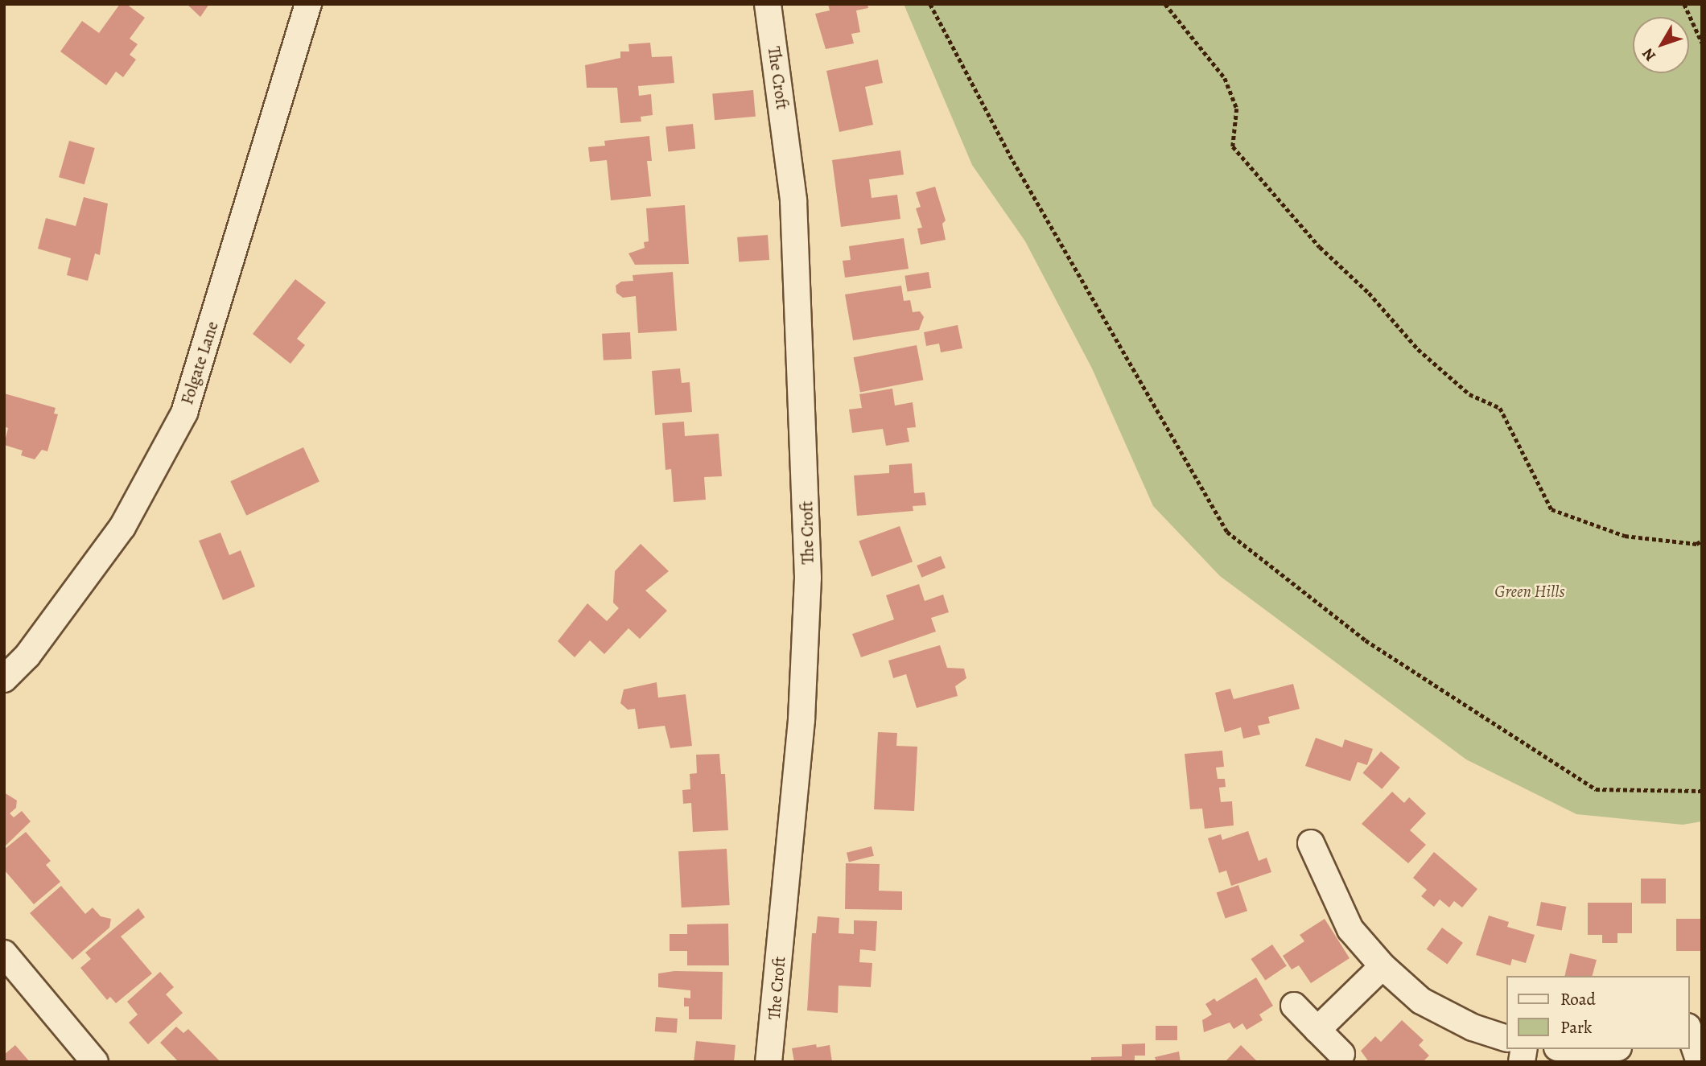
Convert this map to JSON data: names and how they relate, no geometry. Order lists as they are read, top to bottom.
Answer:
{
  "streets": {
    "street": ["The Croft", "Folgate Lane"]
  },
  "parks": ["Green Hills"],
  "legend": ["Road", "Park"],
  "north": "bottom left"
}
